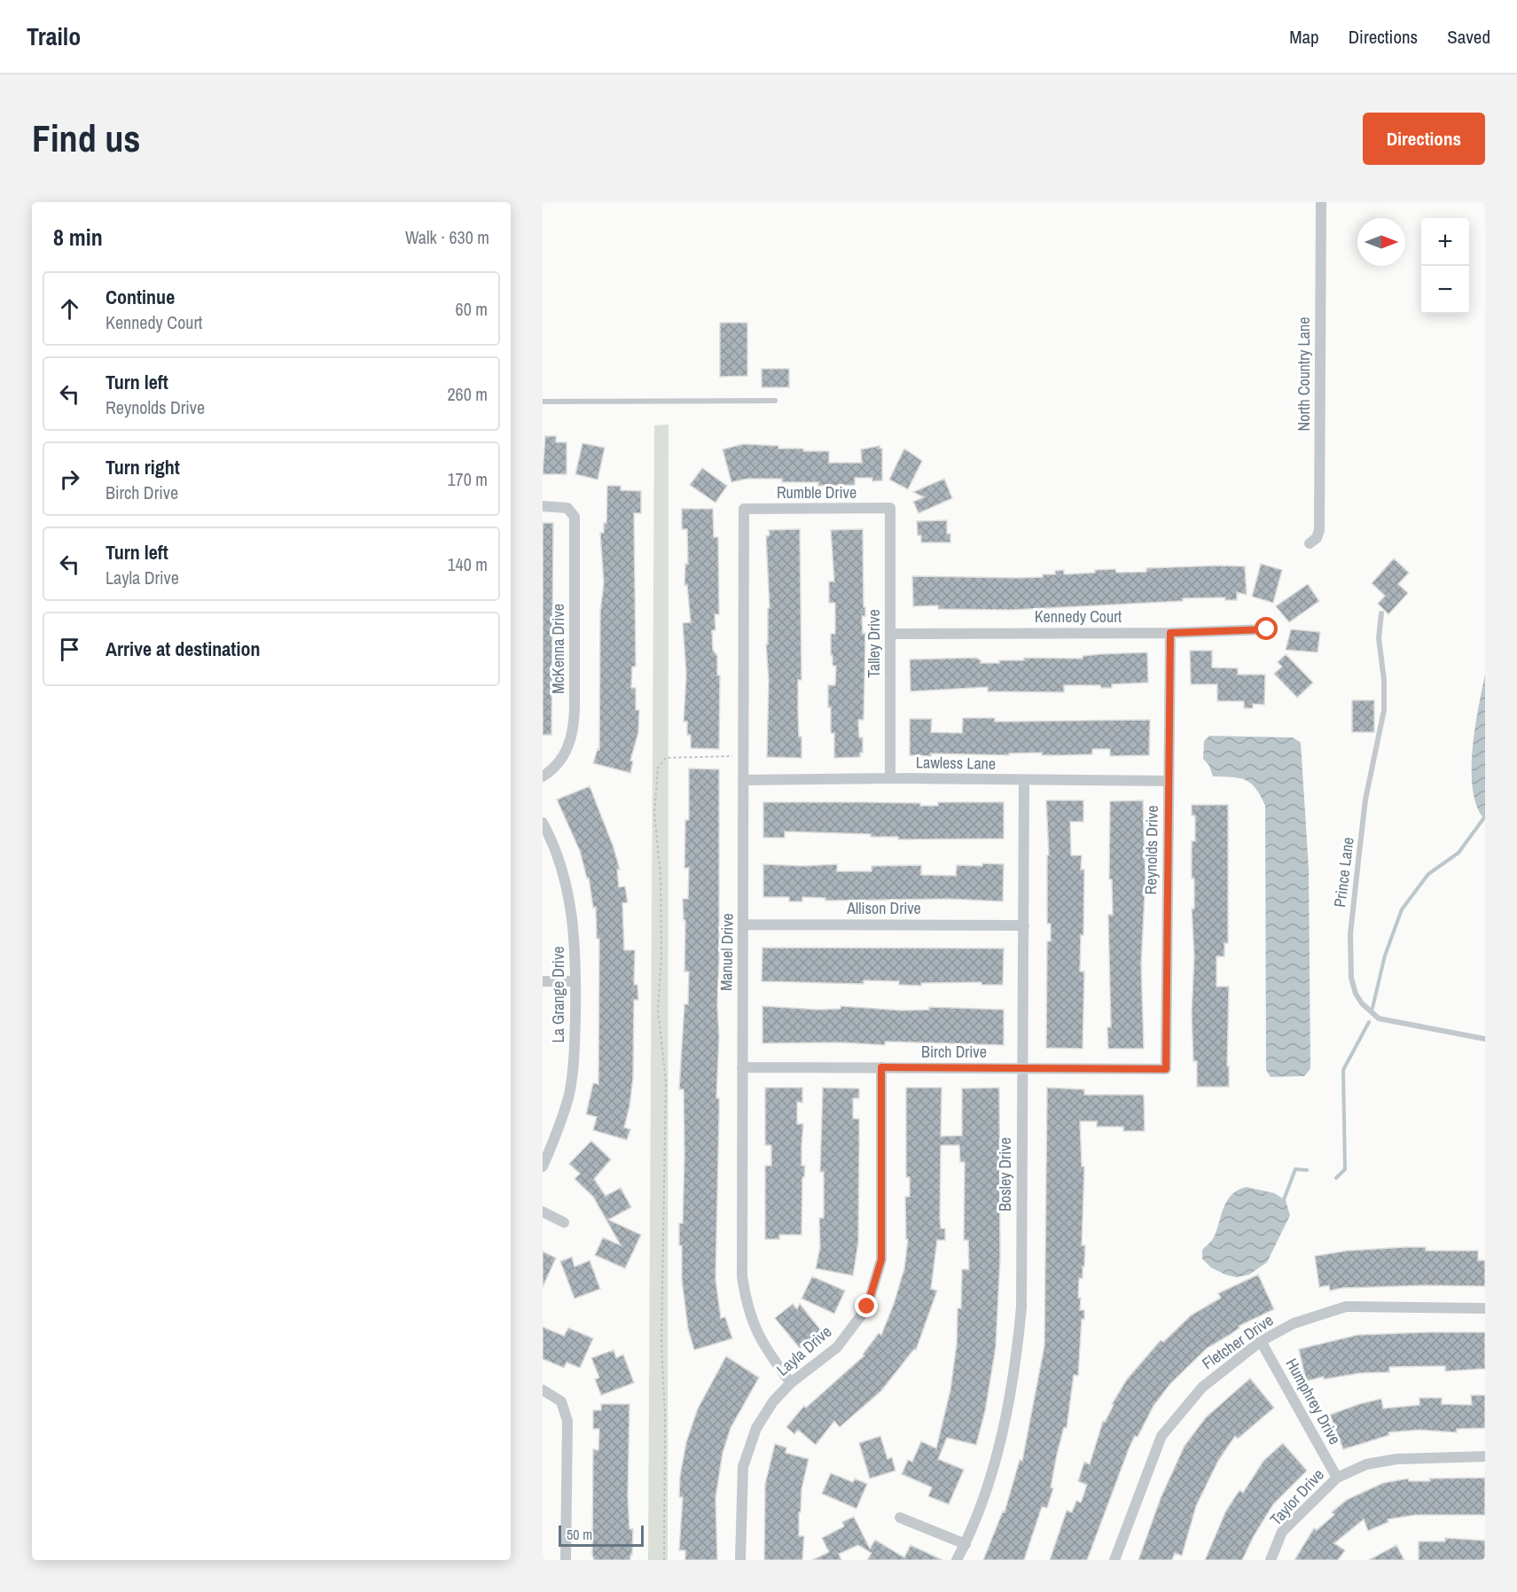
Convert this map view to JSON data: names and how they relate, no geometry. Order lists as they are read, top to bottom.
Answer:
{
  "streets": {
    "street": [
      "North Country Lane",
      "Rumble Drive",
      "Kennedy Court",
      "Talley Drive",
      "McKenna Drive",
      "Lawless Lane",
      "Reynolds Drive",
      "Allison Drive",
      "Manuel Drive",
      "La Grange Drive",
      "Birch Drive",
      "Bosley Drive",
      "Fletcher Drive",
      "Layla Drive",
      "Humphrey Drive",
      "Taylor Drive"
    ],
    "lane": ["Prince Lane"]
  },
  "crossings": [
    ["Rumble Drive", "Talley Drive"],
    ["Rumble Drive", "Manuel Drive"],
    ["Kennedy Court", "Talley Drive"],
    ["Kennedy Court", "Reynolds Drive"],
    ["Talley Drive", "Lawless Lane"],
    ["Lawless Lane", "Reynolds Drive"],
    ["Lawless Lane", "Manuel Drive"],
    ["Lawless Lane", "Bosley Drive"],
    ["Reynolds Drive", "Birch Drive"],
    ["Allison Drive", "Manuel Drive"],
    ["Allison Drive", "Bosley Drive"],
    ["Manuel Drive", "Birch Drive"],
    ["Manuel Drive", "Layla Drive"],
    ["Birch Drive", "Bosley Drive"],
    ["Birch Drive", "Layla Drive"],
    ["Fletcher Drive", "Humphrey Drive"],
    ["Humphrey Drive", "Taylor Drive"]
  ],
  "scale_bar": "50 m",
  "north": "right",
  "page": {
    "header": "Trailo",
    "nav": ["Map", "Directions", "Saved"],
    "buttons": "Directions",
    "title": "Find us",
    "heading": ["8 min", "Walk · 630 m"],
    "map_buttons": ["+", "−"],
    "list": [
      ["Continue", "Kennedy Court", "60 m"],
      ["Turn left", "Reynolds Drive", "260 m"],
      ["Turn right", "Birch Drive", "170 m"],
      ["Turn left", "Layla Drive", "140 m"],
      "Arrive at destination"
    ],
    "scale": "50 m"
  }
}
